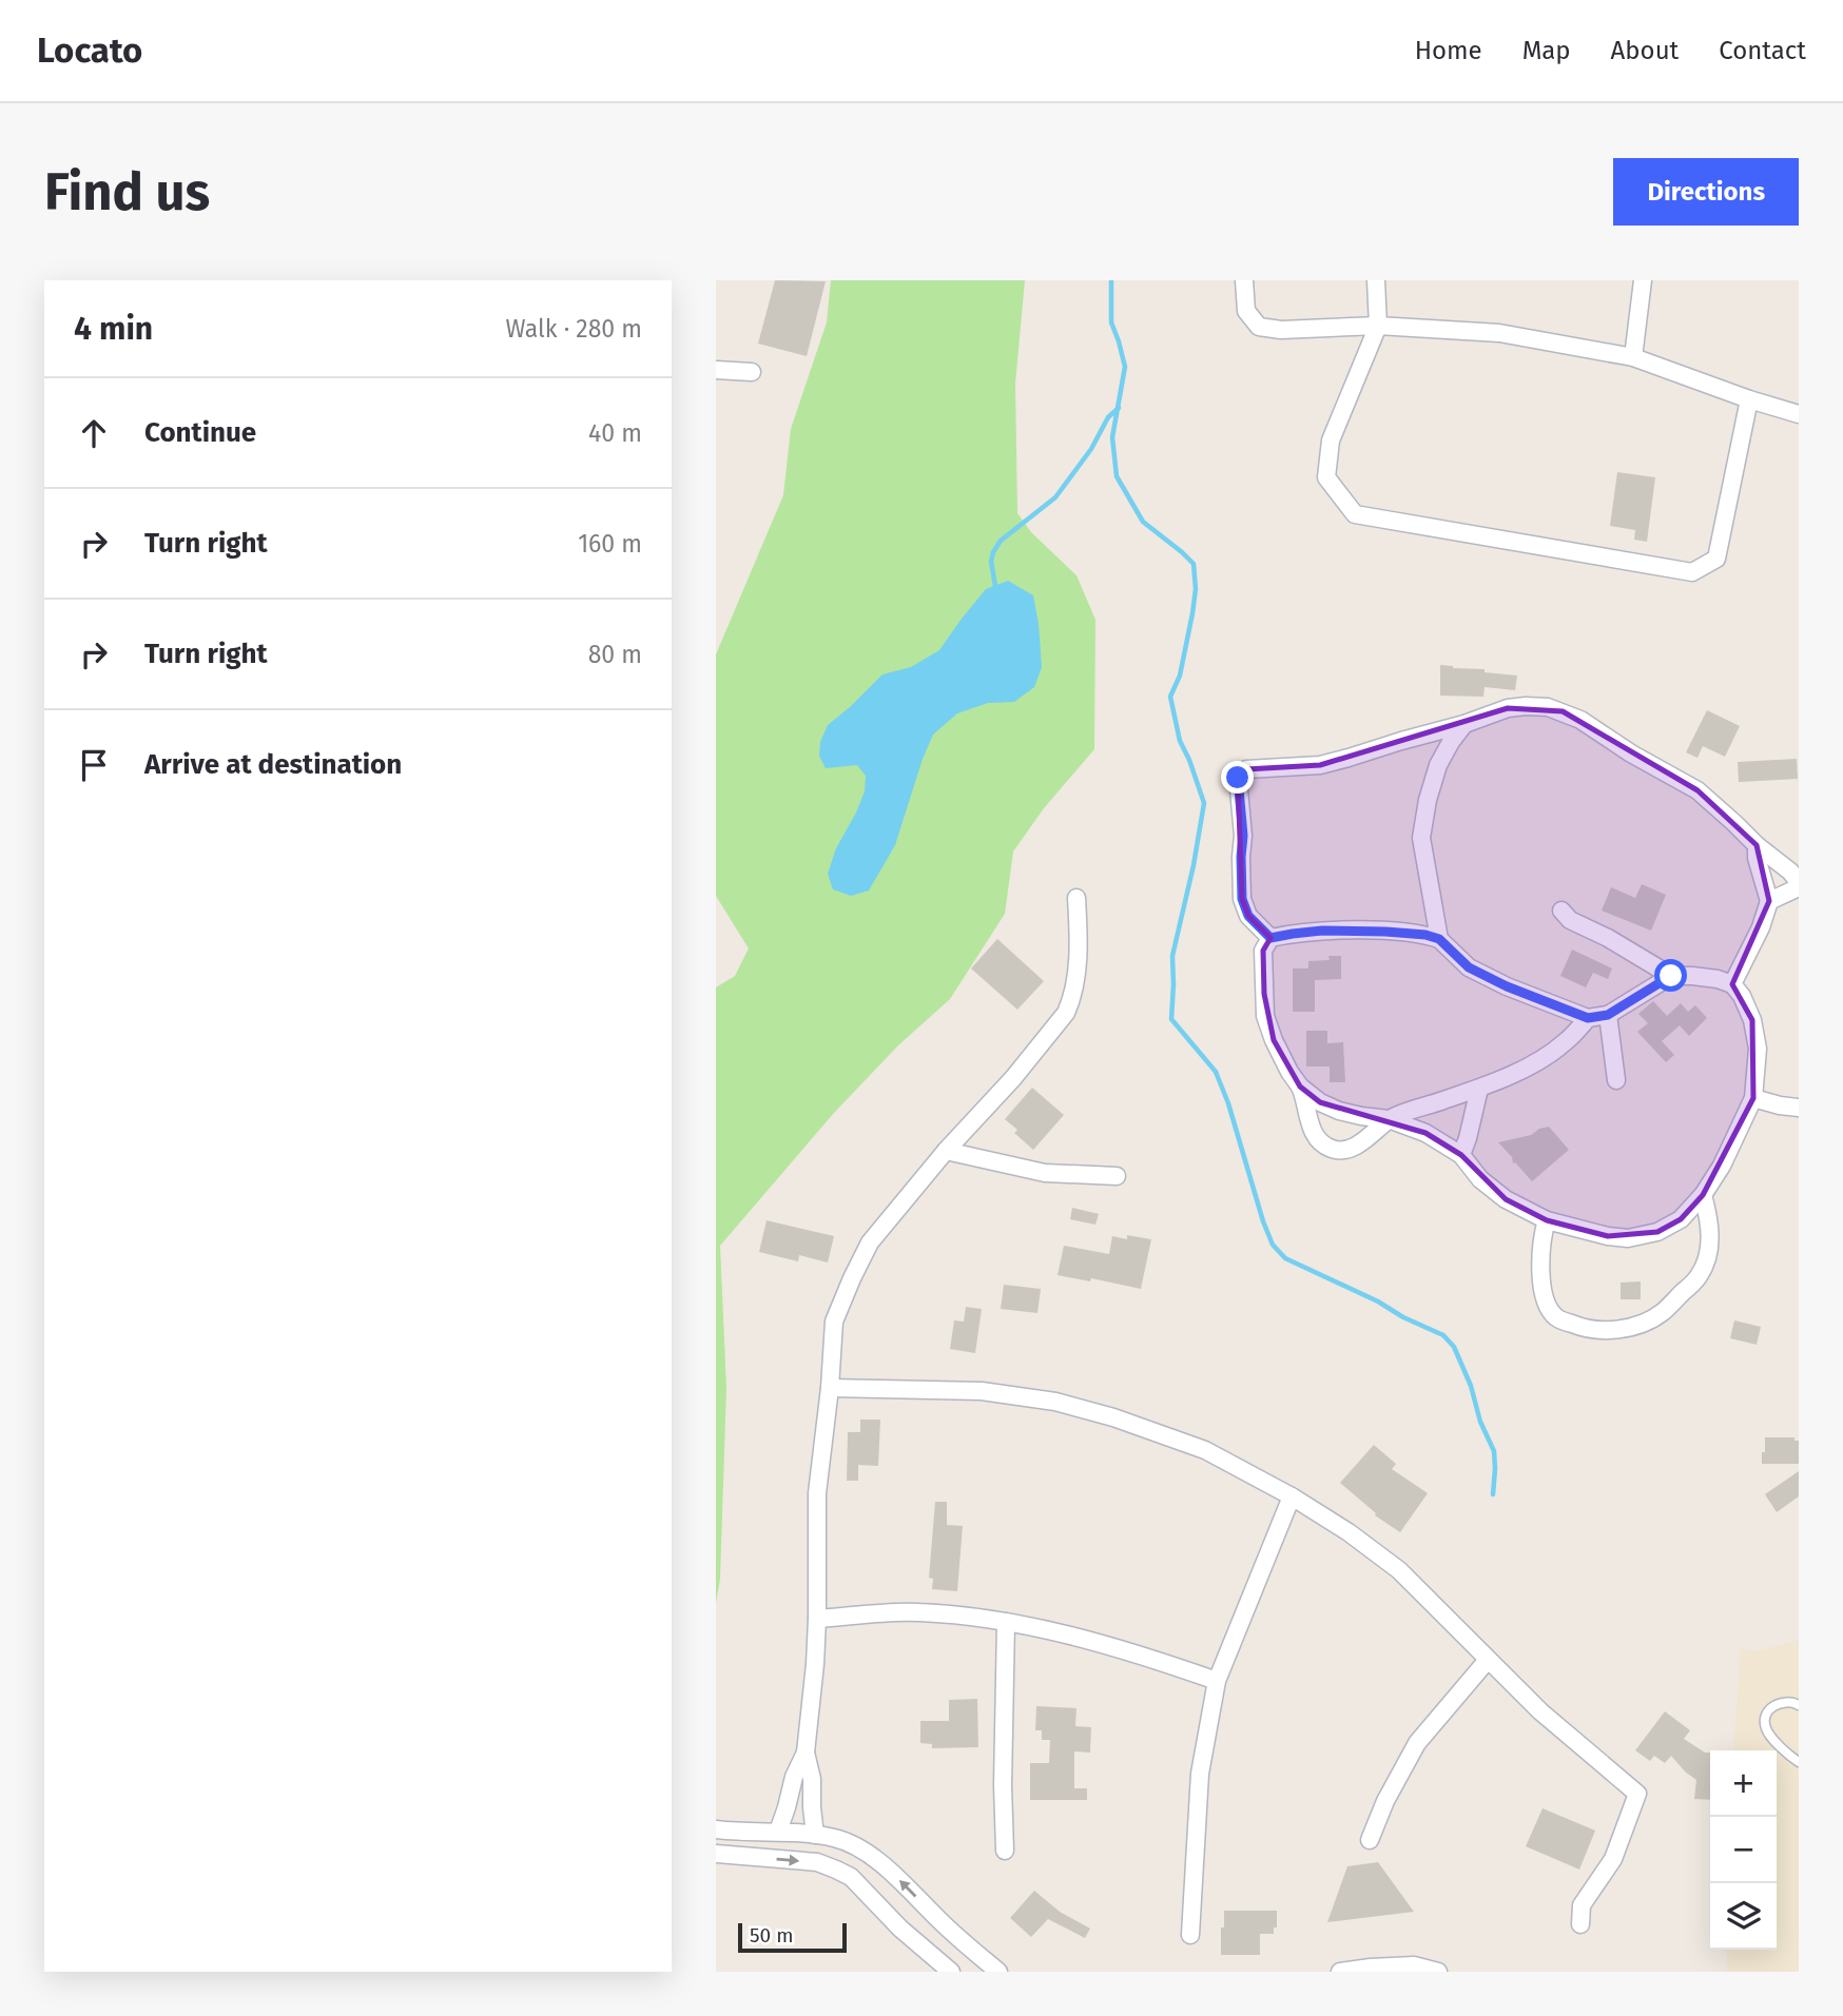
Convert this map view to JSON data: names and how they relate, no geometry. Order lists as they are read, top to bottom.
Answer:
{
  "scale_bar": "50 m",
  "page": {
    "header": "Locato",
    "nav": [
      "Home",
      "Map",
      "About",
      "Contact"
    ],
    "buttons": "Directions",
    "title": "Find us",
    "heading": ["4 min", "Walk · 280 m"],
    "list": [
      ["Continue", "40 m"],
      ["Turn right", "160 m"],
      ["Turn right", "80 m"],
      "Arrive at destination"
    ],
    "map_buttons": ["+", "−"],
    "scale": "50 m"
  }
}
